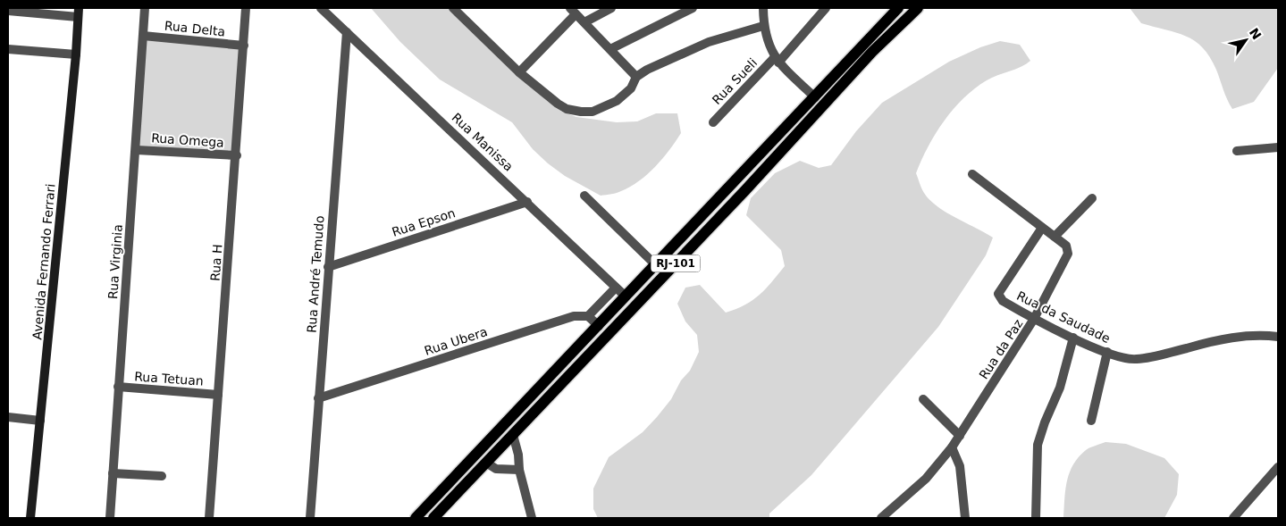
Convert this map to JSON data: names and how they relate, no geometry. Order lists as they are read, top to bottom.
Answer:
{
  "streets": {
    "main road": ["Avenida Fernando Ferrari", "RJ-101"],
    "street": [
      "Rua Delta",
      "Rua Sueli",
      "Rua Omega",
      "Rua Manissa",
      "Rua Epson",
      "Rua Virginia",
      "Rua H",
      "Rua André Temudo",
      "Rua da Saudade",
      "Rua Ubera",
      "Rua da Paz",
      "Rua Tetuan"
    ]
  },
  "crossings": [
    ["Rua Delta", "Rua Virginia"],
    ["Rua Delta", "Rua H"],
    ["Rua Omega", "Rua Virginia"],
    ["Rua Omega", "Rua H"],
    ["Rua Manissa", "Rua Epson"],
    ["Rua Manissa", "RJ-101"],
    ["Rua Manissa", "Rua André Temudo"],
    ["Rua Epson", "Rua André Temudo"],
    ["Rua Virginia", "Rua Tetuan"],
    ["Rua H", "Rua Tetuan"],
    ["Rua André Temudo", "Rua Ubera"],
    ["Rua da Saudade", "Rua da Paz"]
  ],
  "north": "top right"
}
